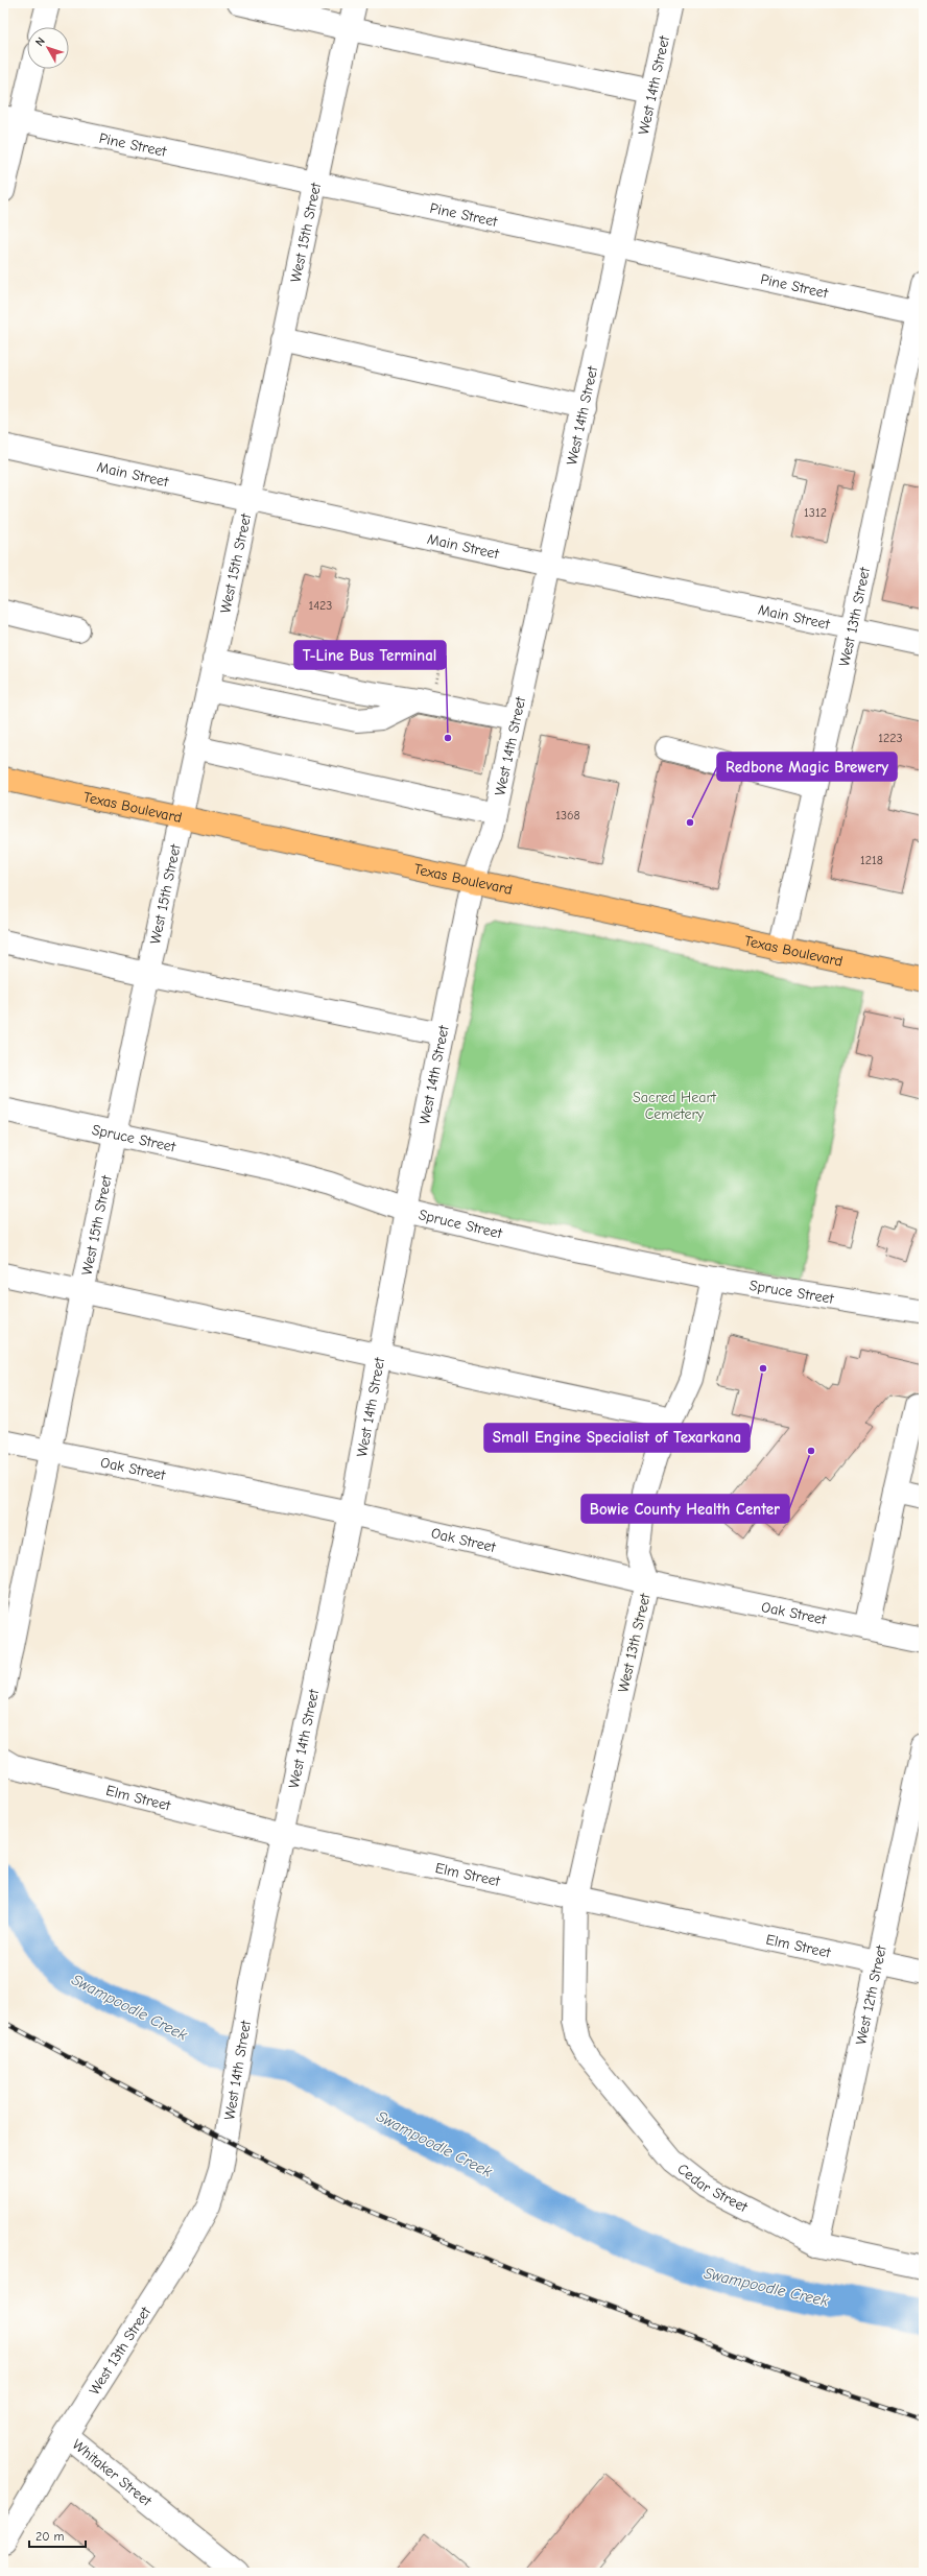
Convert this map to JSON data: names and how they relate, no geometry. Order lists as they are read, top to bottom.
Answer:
{
  "streets": {
    "main road": ["Texas Boulevard"],
    "street": [
      "West 14th Street",
      "Pine Street",
      "West 15th Street",
      "Main Street",
      "West 13th Street",
      "Spruce Street",
      "Oak Street",
      "Elm Street",
      "West 12th Street",
      "Cedar Street",
      "Whitaker Street"
    ]
  },
  "crossings": [
    ["West 14th Street", "Pine Street"],
    ["West 14th Street", "Main Street"],
    ["West 14th Street", "West 13th Street"],
    ["West 14th Street", "Texas Boulevard"],
    ["West 14th Street", "Spruce Street"],
    ["West 14th Street", "Oak Street"],
    ["West 14th Street", "Elm Street"],
    ["Pine Street", "West 15th Street"],
    ["Pine Street", "West 13th Street"],
    ["West 15th Street", "Main Street"],
    ["West 15th Street", "Texas Boulevard"],
    ["West 15th Street", "Spruce Street"],
    ["West 15th Street", "Oak Street"],
    ["Main Street", "West 13th Street"],
    ["West 13th Street", "Texas Boulevard"],
    ["West 13th Street", "Spruce Street"],
    ["West 13th Street", "Oak Street"],
    ["West 13th Street", "Elm Street"],
    ["West 13th Street", "Cedar Street"],
    ["West 13th Street", "Whitaker Street"],
    ["Elm Street", "West 12th Street"],
    ["West 12th Street", "Cedar Street"]
  ],
  "water": ["Swampoodle Creek"],
  "parks": ["Sacred Heart Cemetery"],
  "places": [
    "T-Line Bus Terminal",
    "Redbone Magic Brewery",
    "Small Engine Specialist of Texarkana",
    "Bowie County Health Center"
  ],
  "house_numbers": [
    "1312",
    "1423",
    "1223",
    "1368",
    "1218"
  ],
  "scale_bar": "20 m",
  "north": "top left"
}
